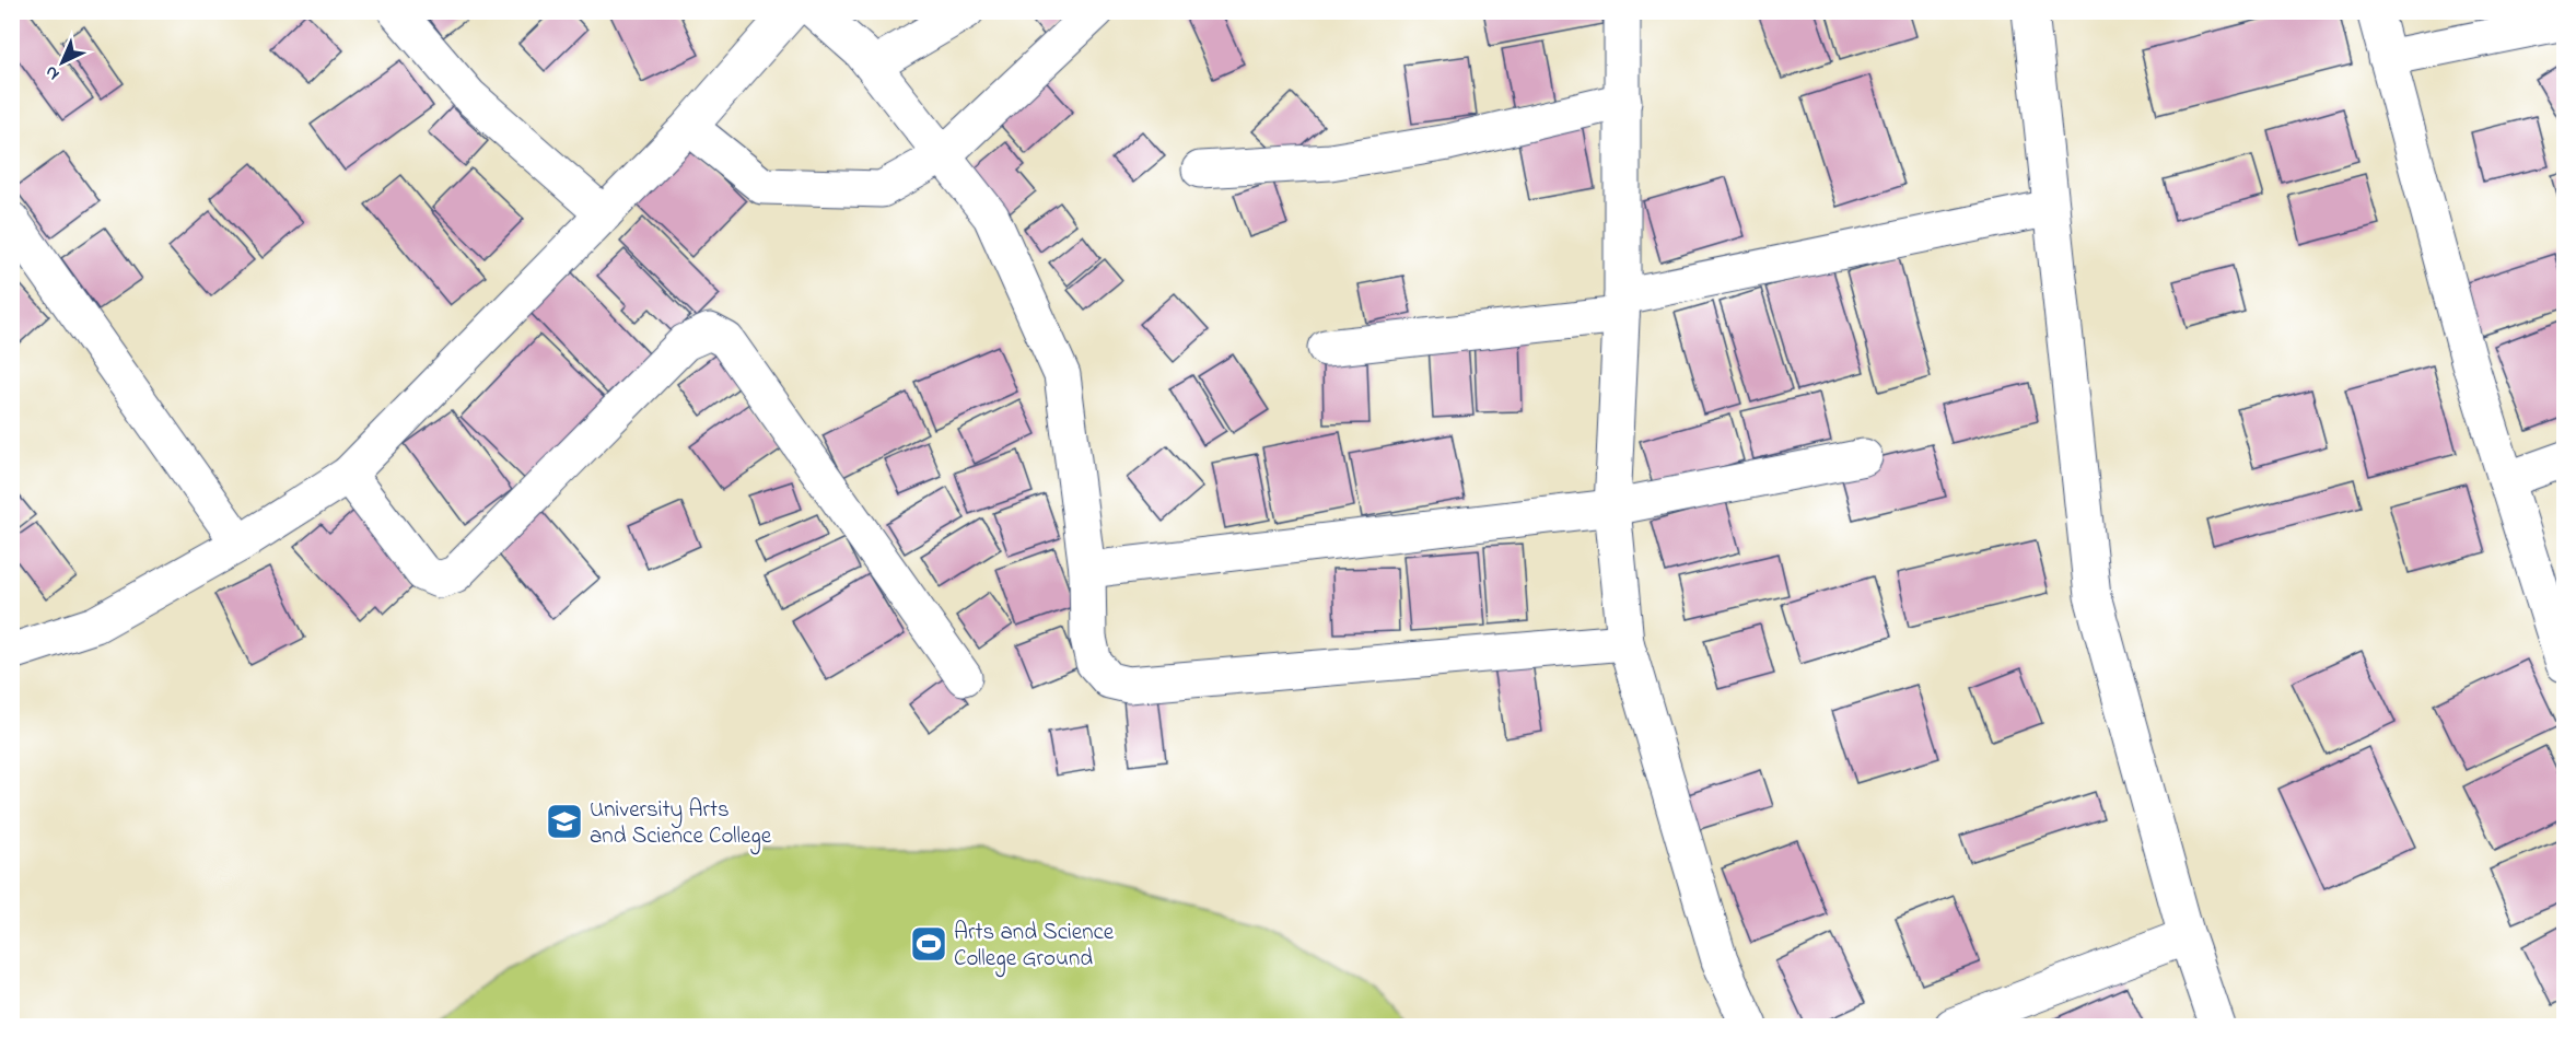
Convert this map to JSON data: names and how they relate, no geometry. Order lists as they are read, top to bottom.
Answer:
{
  "places": {
    "school or university": ["University Arts and Science College"],
    "sports": ["Arts and Science College Ground"]
  },
  "north": "bottom left"
}
